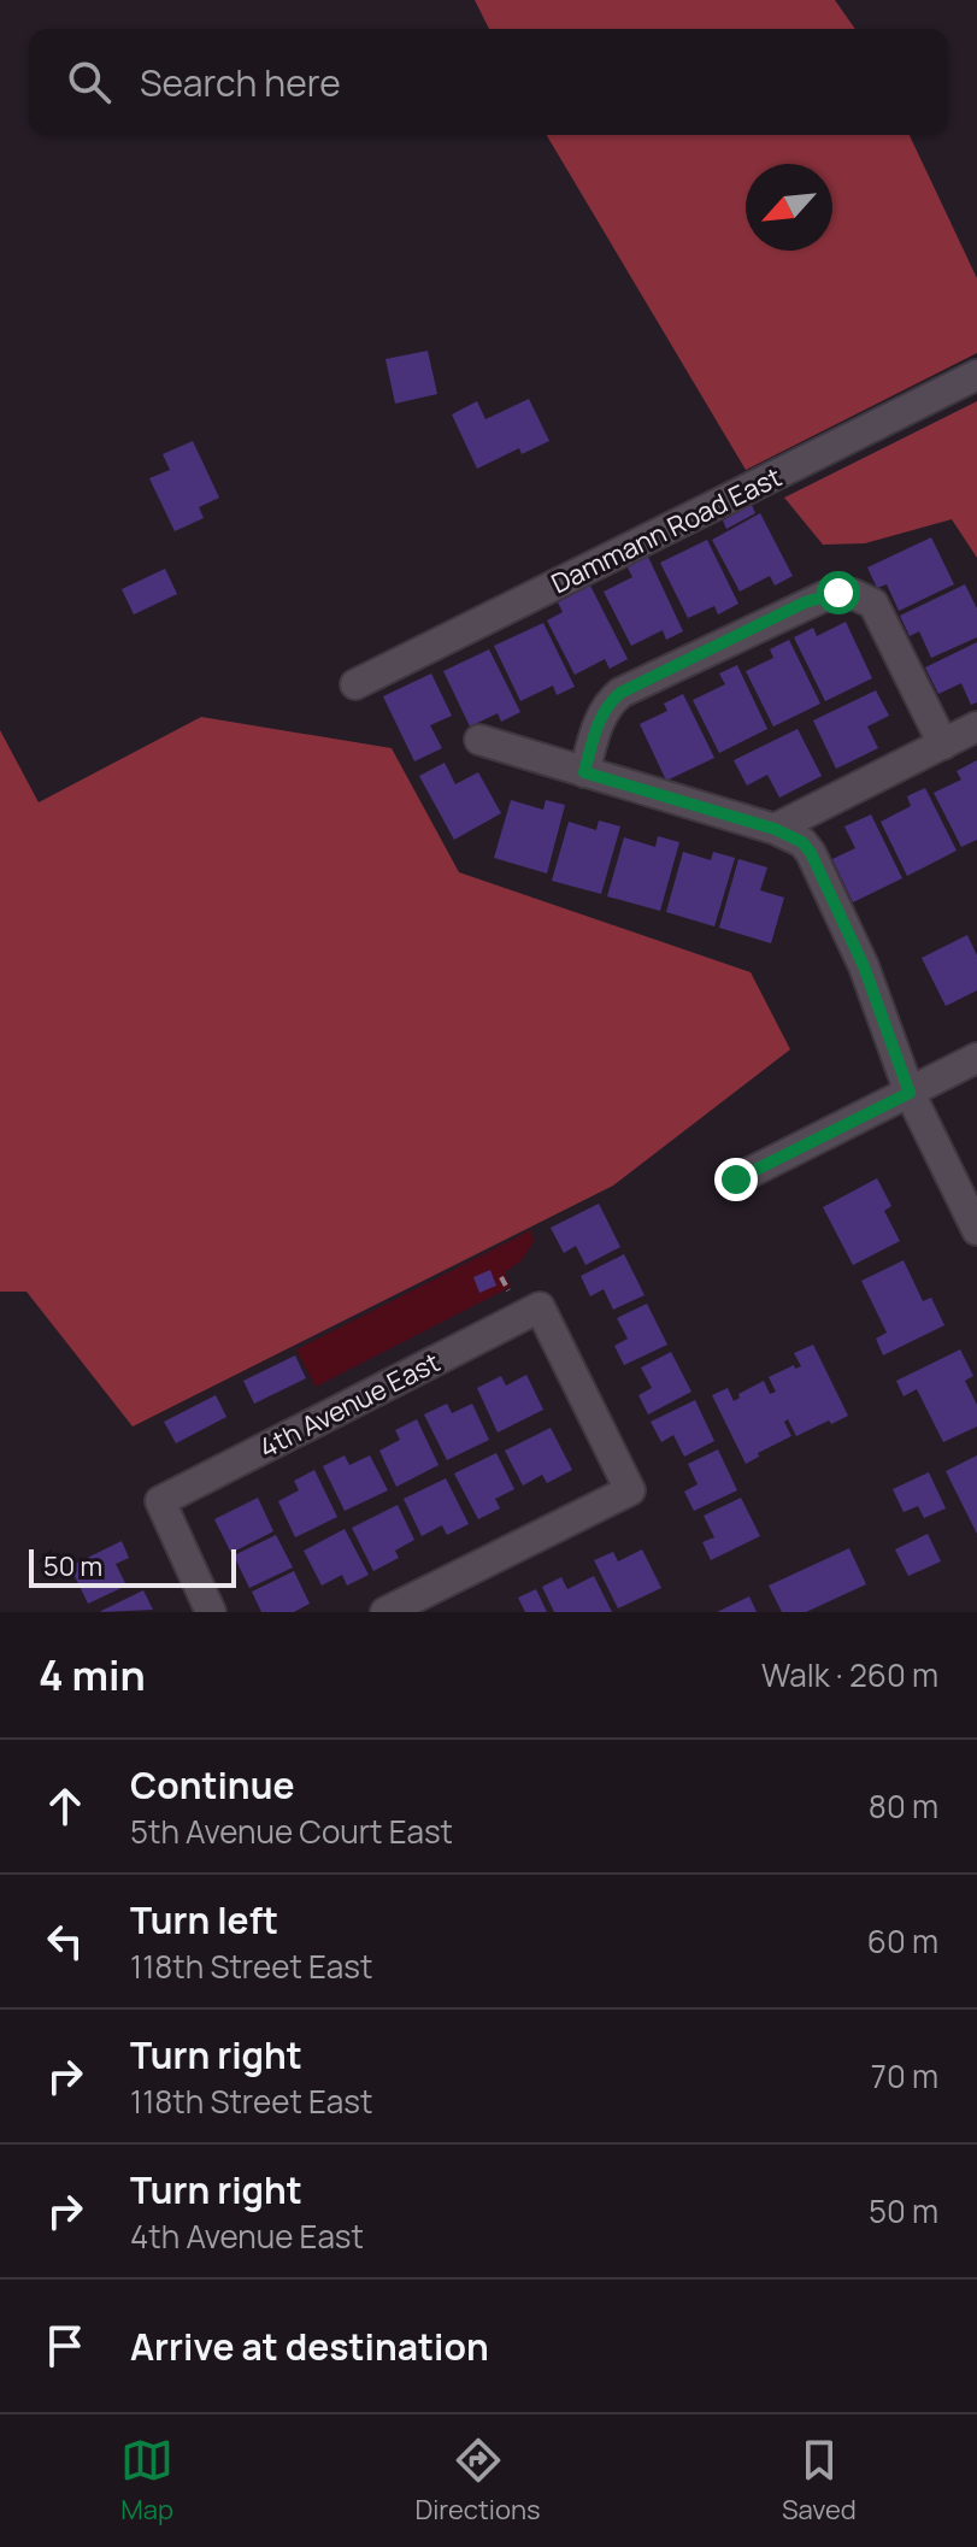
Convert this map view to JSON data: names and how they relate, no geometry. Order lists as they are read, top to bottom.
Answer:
{
  "streets": {
    "street": ["Dammann Road East", "4th Avenue East"]
  },
  "scale_bar": "50 m",
  "north": "bottom left",
  "page": {
    "search": "Search here",
    "scale": "50 m",
    "heading": ["4 min", "Walk · 260 m"],
    "list": [
      ["Continue", "5th Avenue Court East", "80 m"],
      ["Turn left", "118th Street East", "60 m"],
      ["Turn right", "118th Street East", "70 m"],
      ["Turn right", "4th Avenue East", "50 m"],
      "Arrive at destination"
    ],
    "nav": ["Map", "Directions", "Saved"]
  }
}
